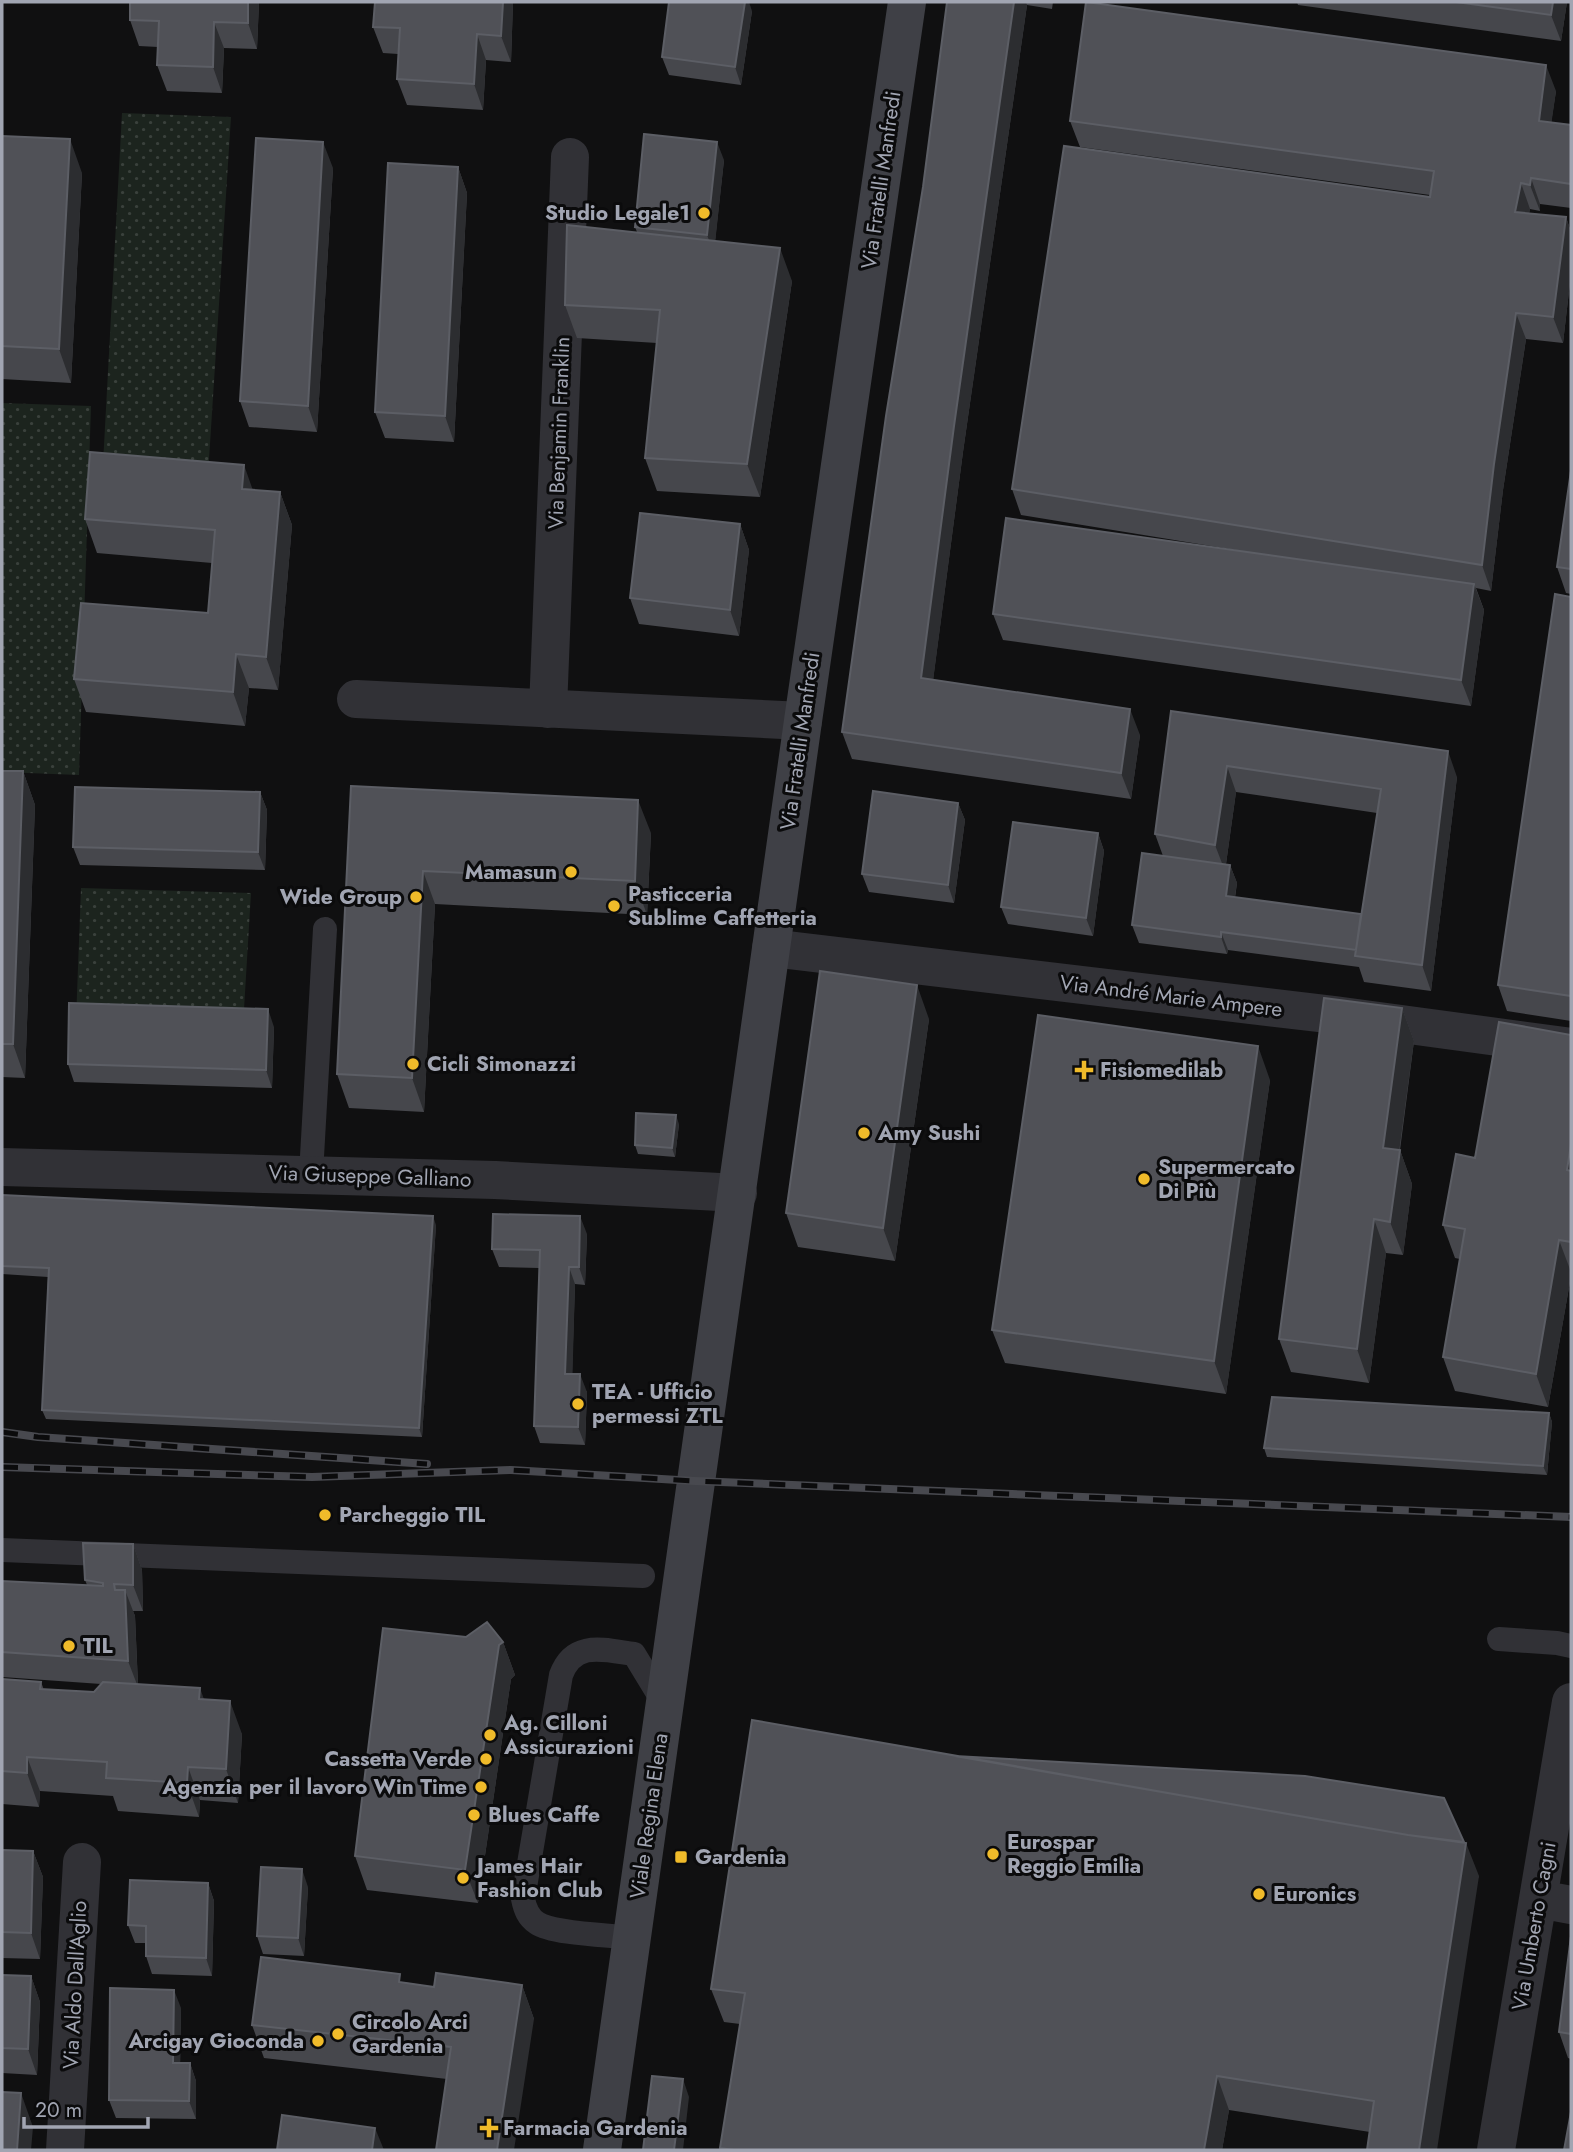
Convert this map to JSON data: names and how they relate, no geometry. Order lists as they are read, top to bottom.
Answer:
{
  "streets": {
    "main road": ["Via Fratelli Manfredi", "Viale Regina Elena"],
    "street": [
      "Via Benjamin Franklin",
      "Via André Marie Ampere",
      "Via Giuseppe Galliano",
      "Via Umberto Cagni",
      "Via Aldo Dall'Aglio"
    ]
  },
  "crossings": [
    ["Via Fratelli Manfredi", "Via André Marie Ampere"],
    ["Via Fratelli Manfredi", "Via Giuseppe Galliano"],
    ["Via Fratelli Manfredi", "Viale Regina Elena"]
  ],
  "places": {
    "other": [
      "Studio Legale1",
      "Mamasun",
      "Wide Group",
      "Pasticceria Sublime Caffetteria",
      "Cicli Simonazzi",
      "Amy Sushi",
      "Supermercato Di Più",
      "TEA - Ufficio permessi ZTL",
      "Parcheggio TIL",
      "TIL",
      "Ag. Cilloni Assicurazioni",
      "Cassetta Verde",
      "Agenzia per il lavoro Win Time",
      "Blues Caffe",
      "Eurospar Reggio Emilia",
      "James Hair Fashion Club",
      "Euronics",
      "Circolo Arci Gardenia",
      "Arcigay Gioconda"
    ],
    "health": ["Fisiomedilab", "Farmacia Gardenia"],
    "transit": ["Gardenia"]
  },
  "scale_bar": "20 m"
}
